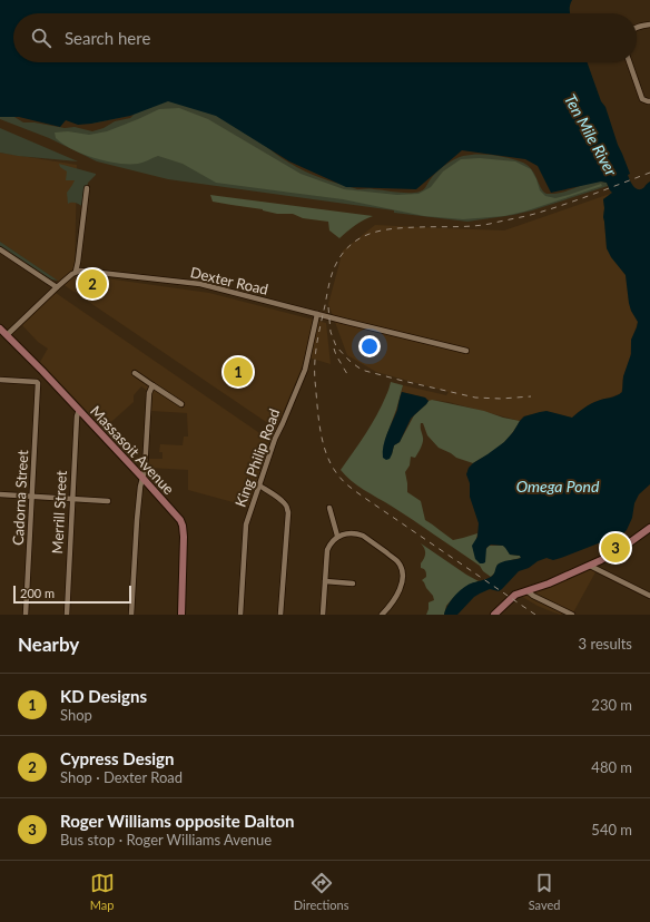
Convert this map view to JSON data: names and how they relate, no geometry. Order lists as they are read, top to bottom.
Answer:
{
  "streets": {
    "main road": ["Massasoit Avenue"],
    "street": [
      "Dexter Road",
      "King Philip Road",
      "Cadorna Street",
      "Merrill Street"
    ]
  },
  "crossings": [
    ["Dexter Road", "King Philip Road"],
    ["Massasoit Avenue", "Merrill Street"]
  ],
  "water": ["Ten Mile River", "Omega Pond"],
  "scale_bar": "200 m",
  "page": {
    "search": "Search here",
    "pins": ["2", "1", "3"],
    "scale": "200 m",
    "heading": ["Nearby", "3 results"],
    "list": [
      {
        "mark": "1",
        "name": "KD Designs",
        "note": "Shop",
        "value": "230 m"
      },
      {
        "mark": "2",
        "name": "Cypress Design",
        "note": "Shop · Dexter Road",
        "value": "480 m"
      },
      {
        "mark": "3",
        "name": "Roger Williams opposite Dalton",
        "note": "Bus stop · Roger Williams Avenue",
        "value": "540 m"
      }
    ],
    "nav": ["Map", "Directions", "Saved"]
  }
}
